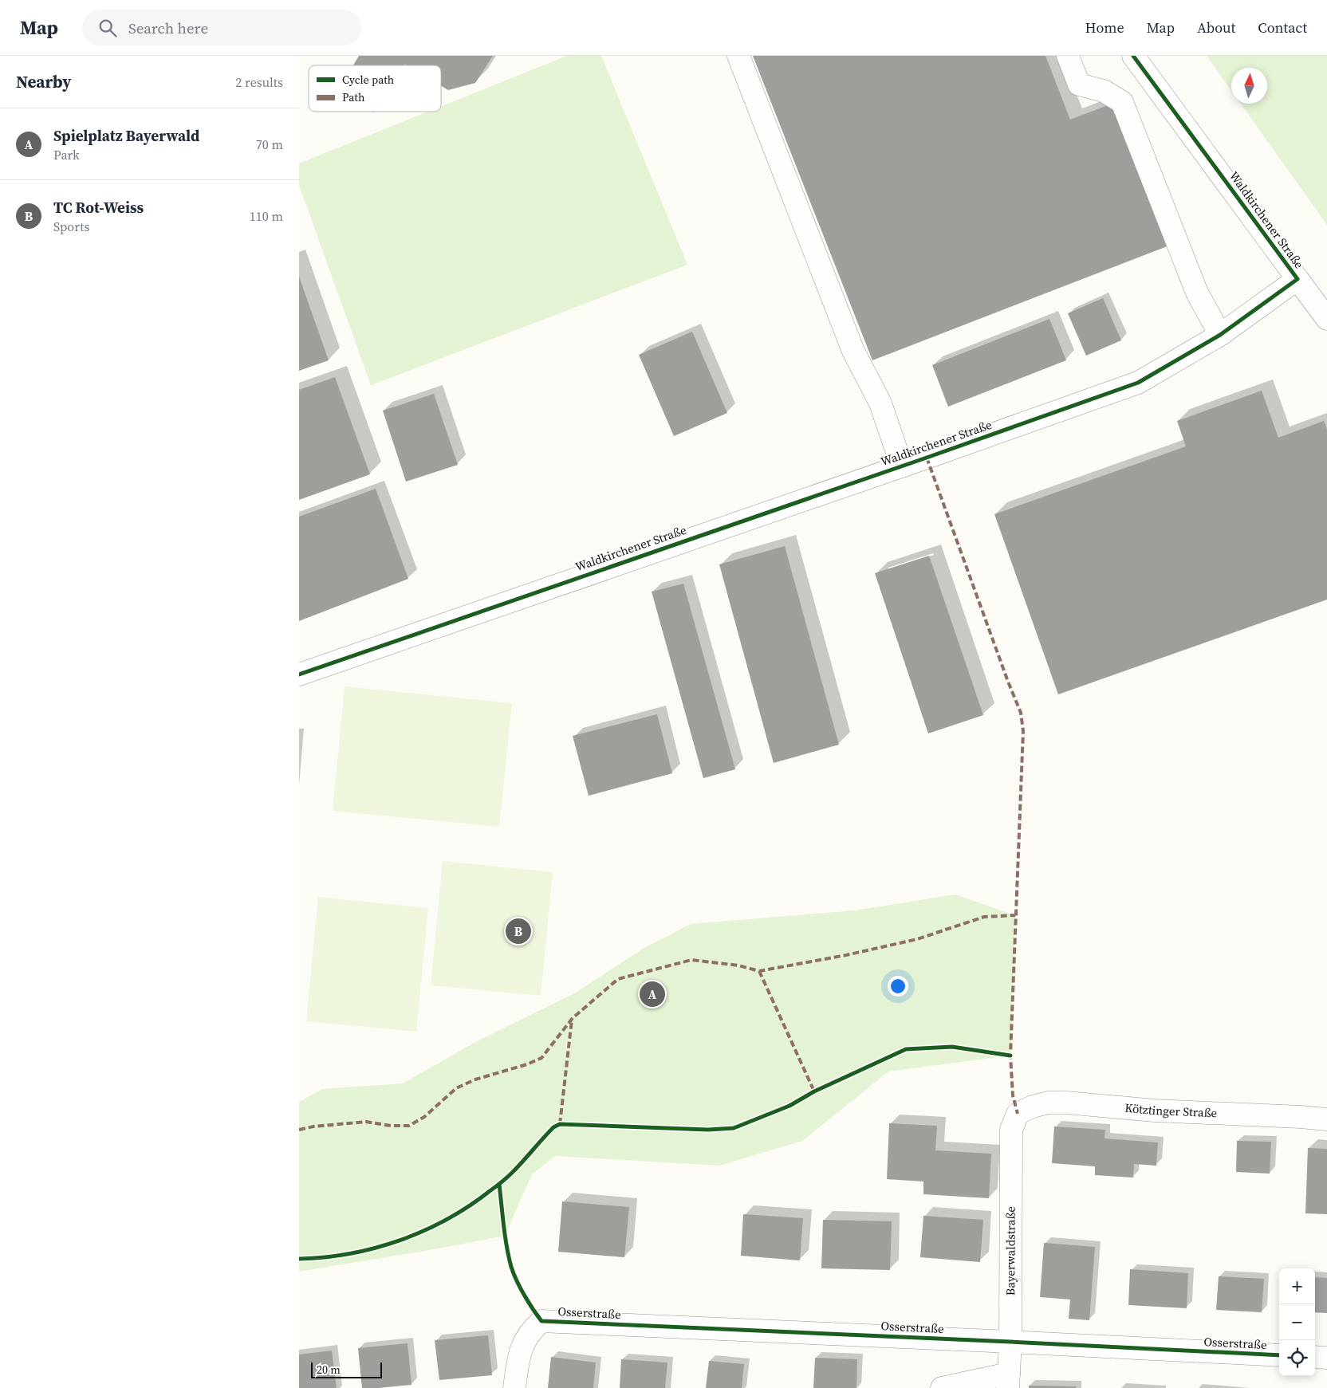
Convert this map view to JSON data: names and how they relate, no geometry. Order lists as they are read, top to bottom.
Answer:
{
  "streets": {
    "street": [
      "Waldkirchener Straße",
      "Kötztinger Straße",
      "Bayerwaldstraße",
      "Osserstraße"
    ]
  },
  "crossings": [
    ["Kötztinger Straße", "Bayerwaldstraße"],
    ["Bayerwaldstraße", "Osserstraße"]
  ],
  "legend": ["Cycle path", "Path"],
  "scale_bar": "20 m",
  "north": "top",
  "page": {
    "header": "Map",
    "search": "Search here",
    "nav": [
      "Home",
      "Map",
      "About",
      "Contact"
    ],
    "heading": ["Nearby", "2 results"],
    "list": [
      {
        "mark": "A",
        "name": "Spielplatz Bayerwald",
        "note": "Park",
        "value": "70 m"
      },
      {
        "mark": "B",
        "name": "TC Rot-Weiss",
        "note": "Sports",
        "value": "110 m"
      }
    ],
    "pins": ["B", "A"],
    "map_buttons": ["+", "−"],
    "scale": "20 m"
  }
}
